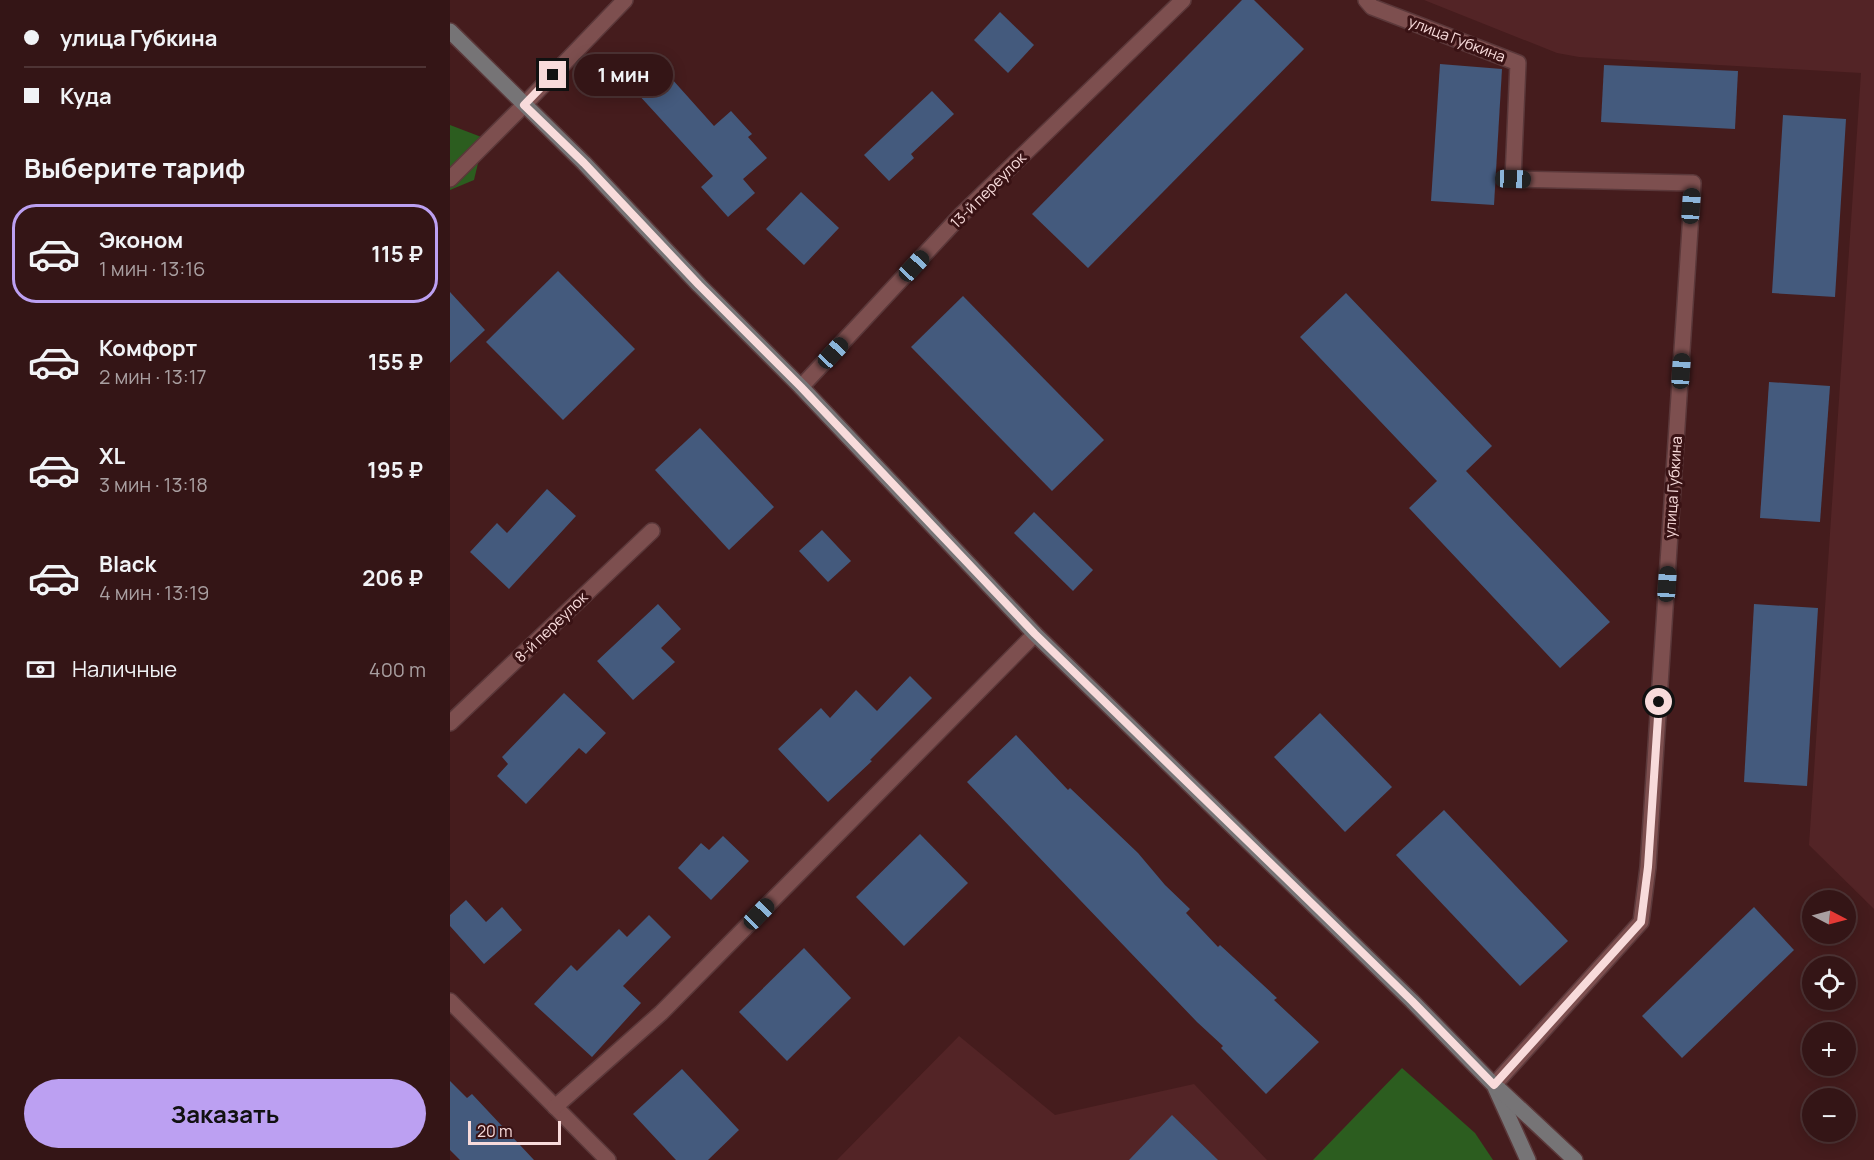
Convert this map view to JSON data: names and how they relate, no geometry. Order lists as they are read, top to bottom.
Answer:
{
  "streets": {
    "street": ["улица Губкина", "13-й переулок", "8-й переулок"]
  },
  "scale_bar": "20 m",
  "north": "right",
  "page": {
    "banner": ["улица Губкина", "Куда"],
    "bubble": "1 мин",
    "heading": "Выберите тариф",
    "list": [
      {
        "name": "Эконом",
        "note": "1 мин · 13:16",
        "value": "115 ₽"
      },
      {
        "name": "Комфорт",
        "note": "2 мин · 13:17",
        "value": "155 ₽"
      },
      {
        "name": "XL",
        "note": "3 мин · 13:18",
        "value": "195 ₽"
      },
      {
        "name": "Black",
        "note": "4 мин · 13:19",
        "value": "206 ₽"
      }
    ],
    "pay": ["Наличные", "400 m"],
    "map_buttons": ["+", "−"],
    "buttons": "Заказать",
    "scale": "20 m"
  }
}
